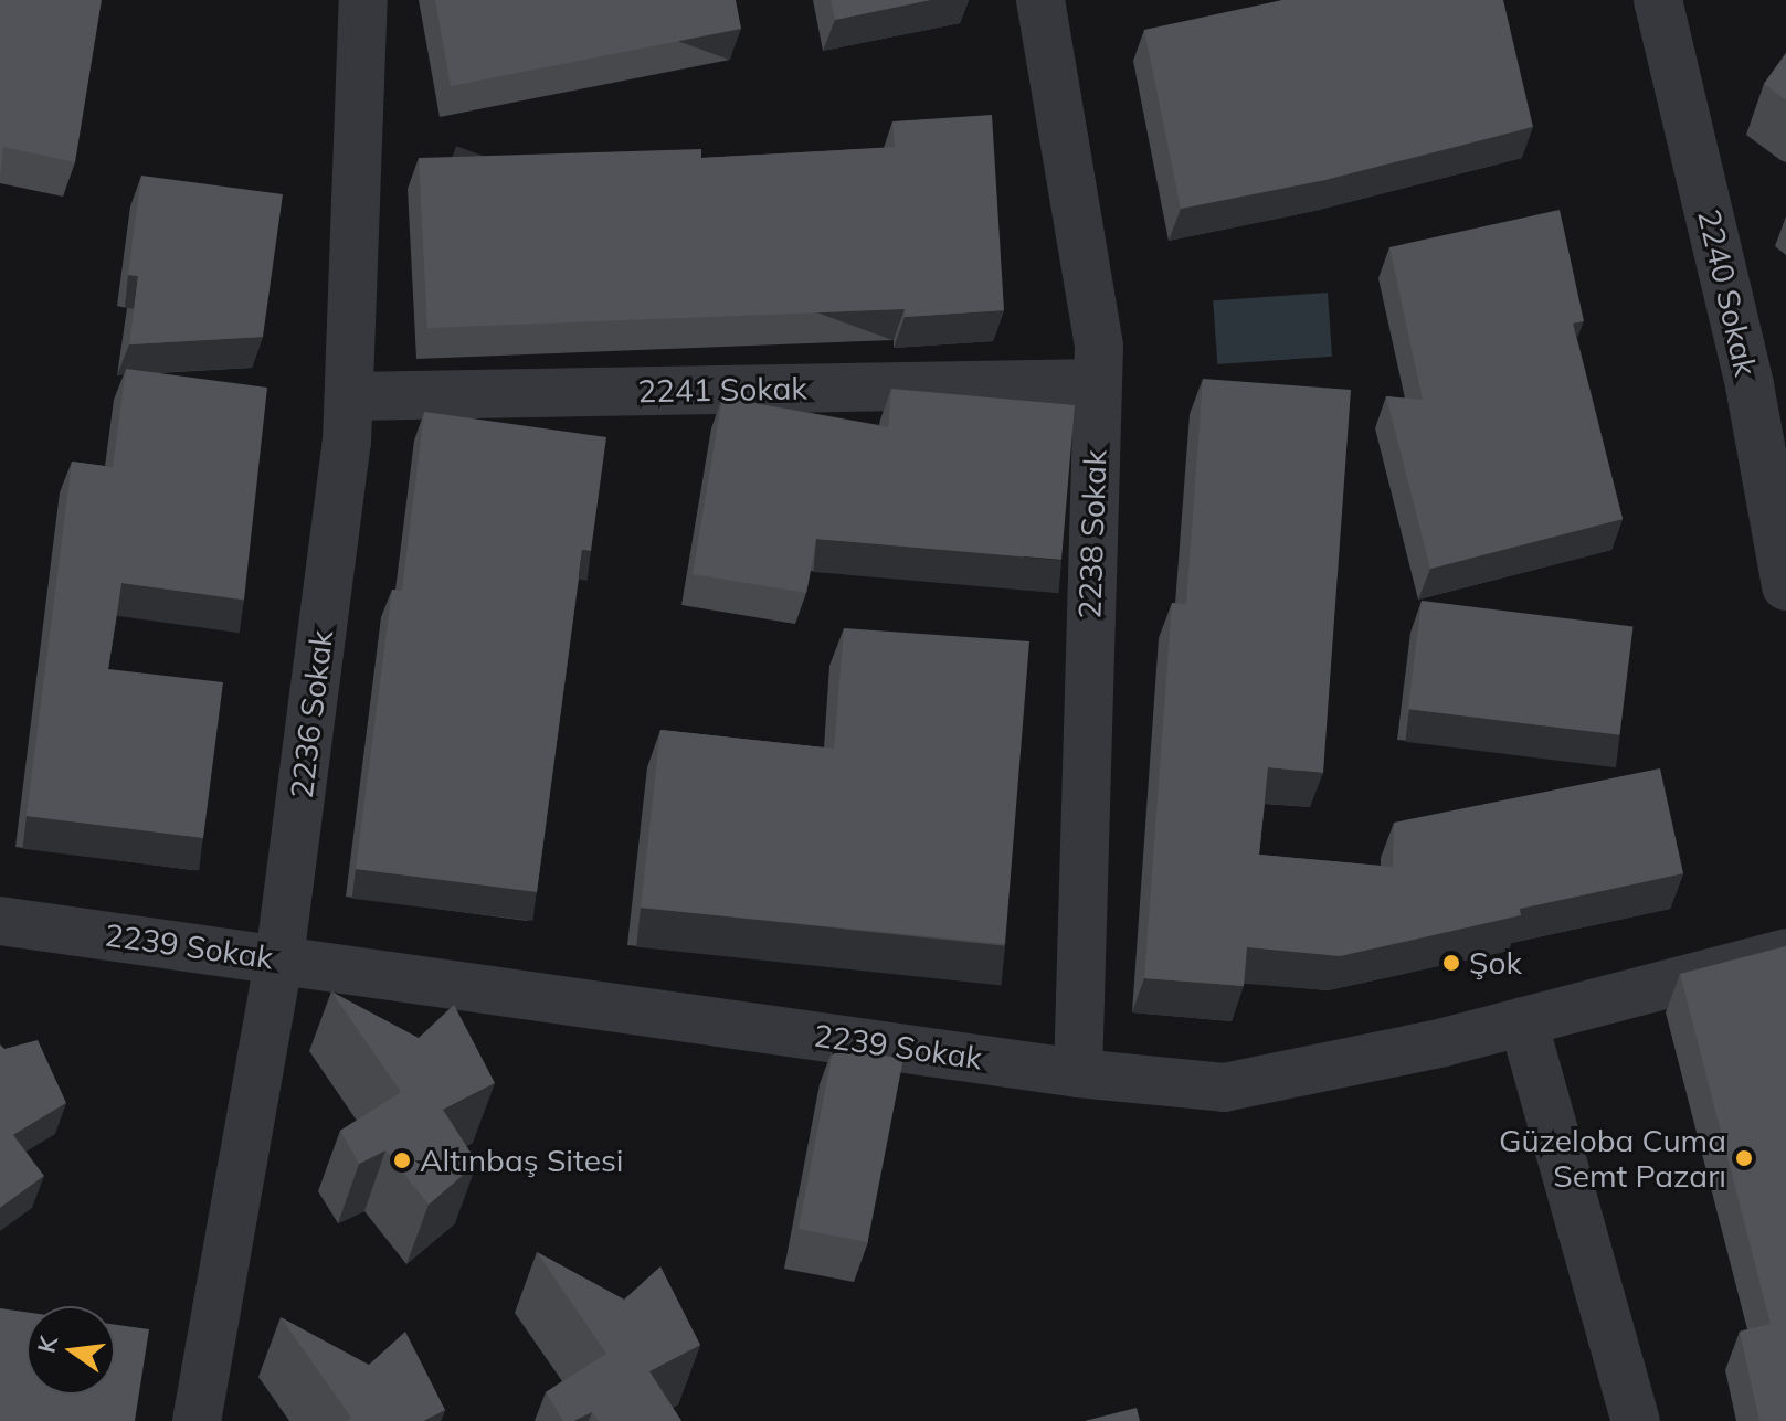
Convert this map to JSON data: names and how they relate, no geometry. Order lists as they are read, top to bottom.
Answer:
{
  "streets": {
    "street": [
      "2240 Sokak",
      "2241 Sokak",
      "2238 Sokak",
      "2236 Sokak",
      "2239 Sokak"
    ]
  },
  "crossings": [
    ["2241 Sokak", "2238 Sokak"],
    ["2241 Sokak", "2236 Sokak"],
    ["2238 Sokak", "2239 Sokak"],
    ["2236 Sokak", "2239 Sokak"]
  ],
  "places": ["Şok", "Güzeloba Cuma Semt Pazarı", "Altınbaş Sitesi"],
  "north": "left"
}
